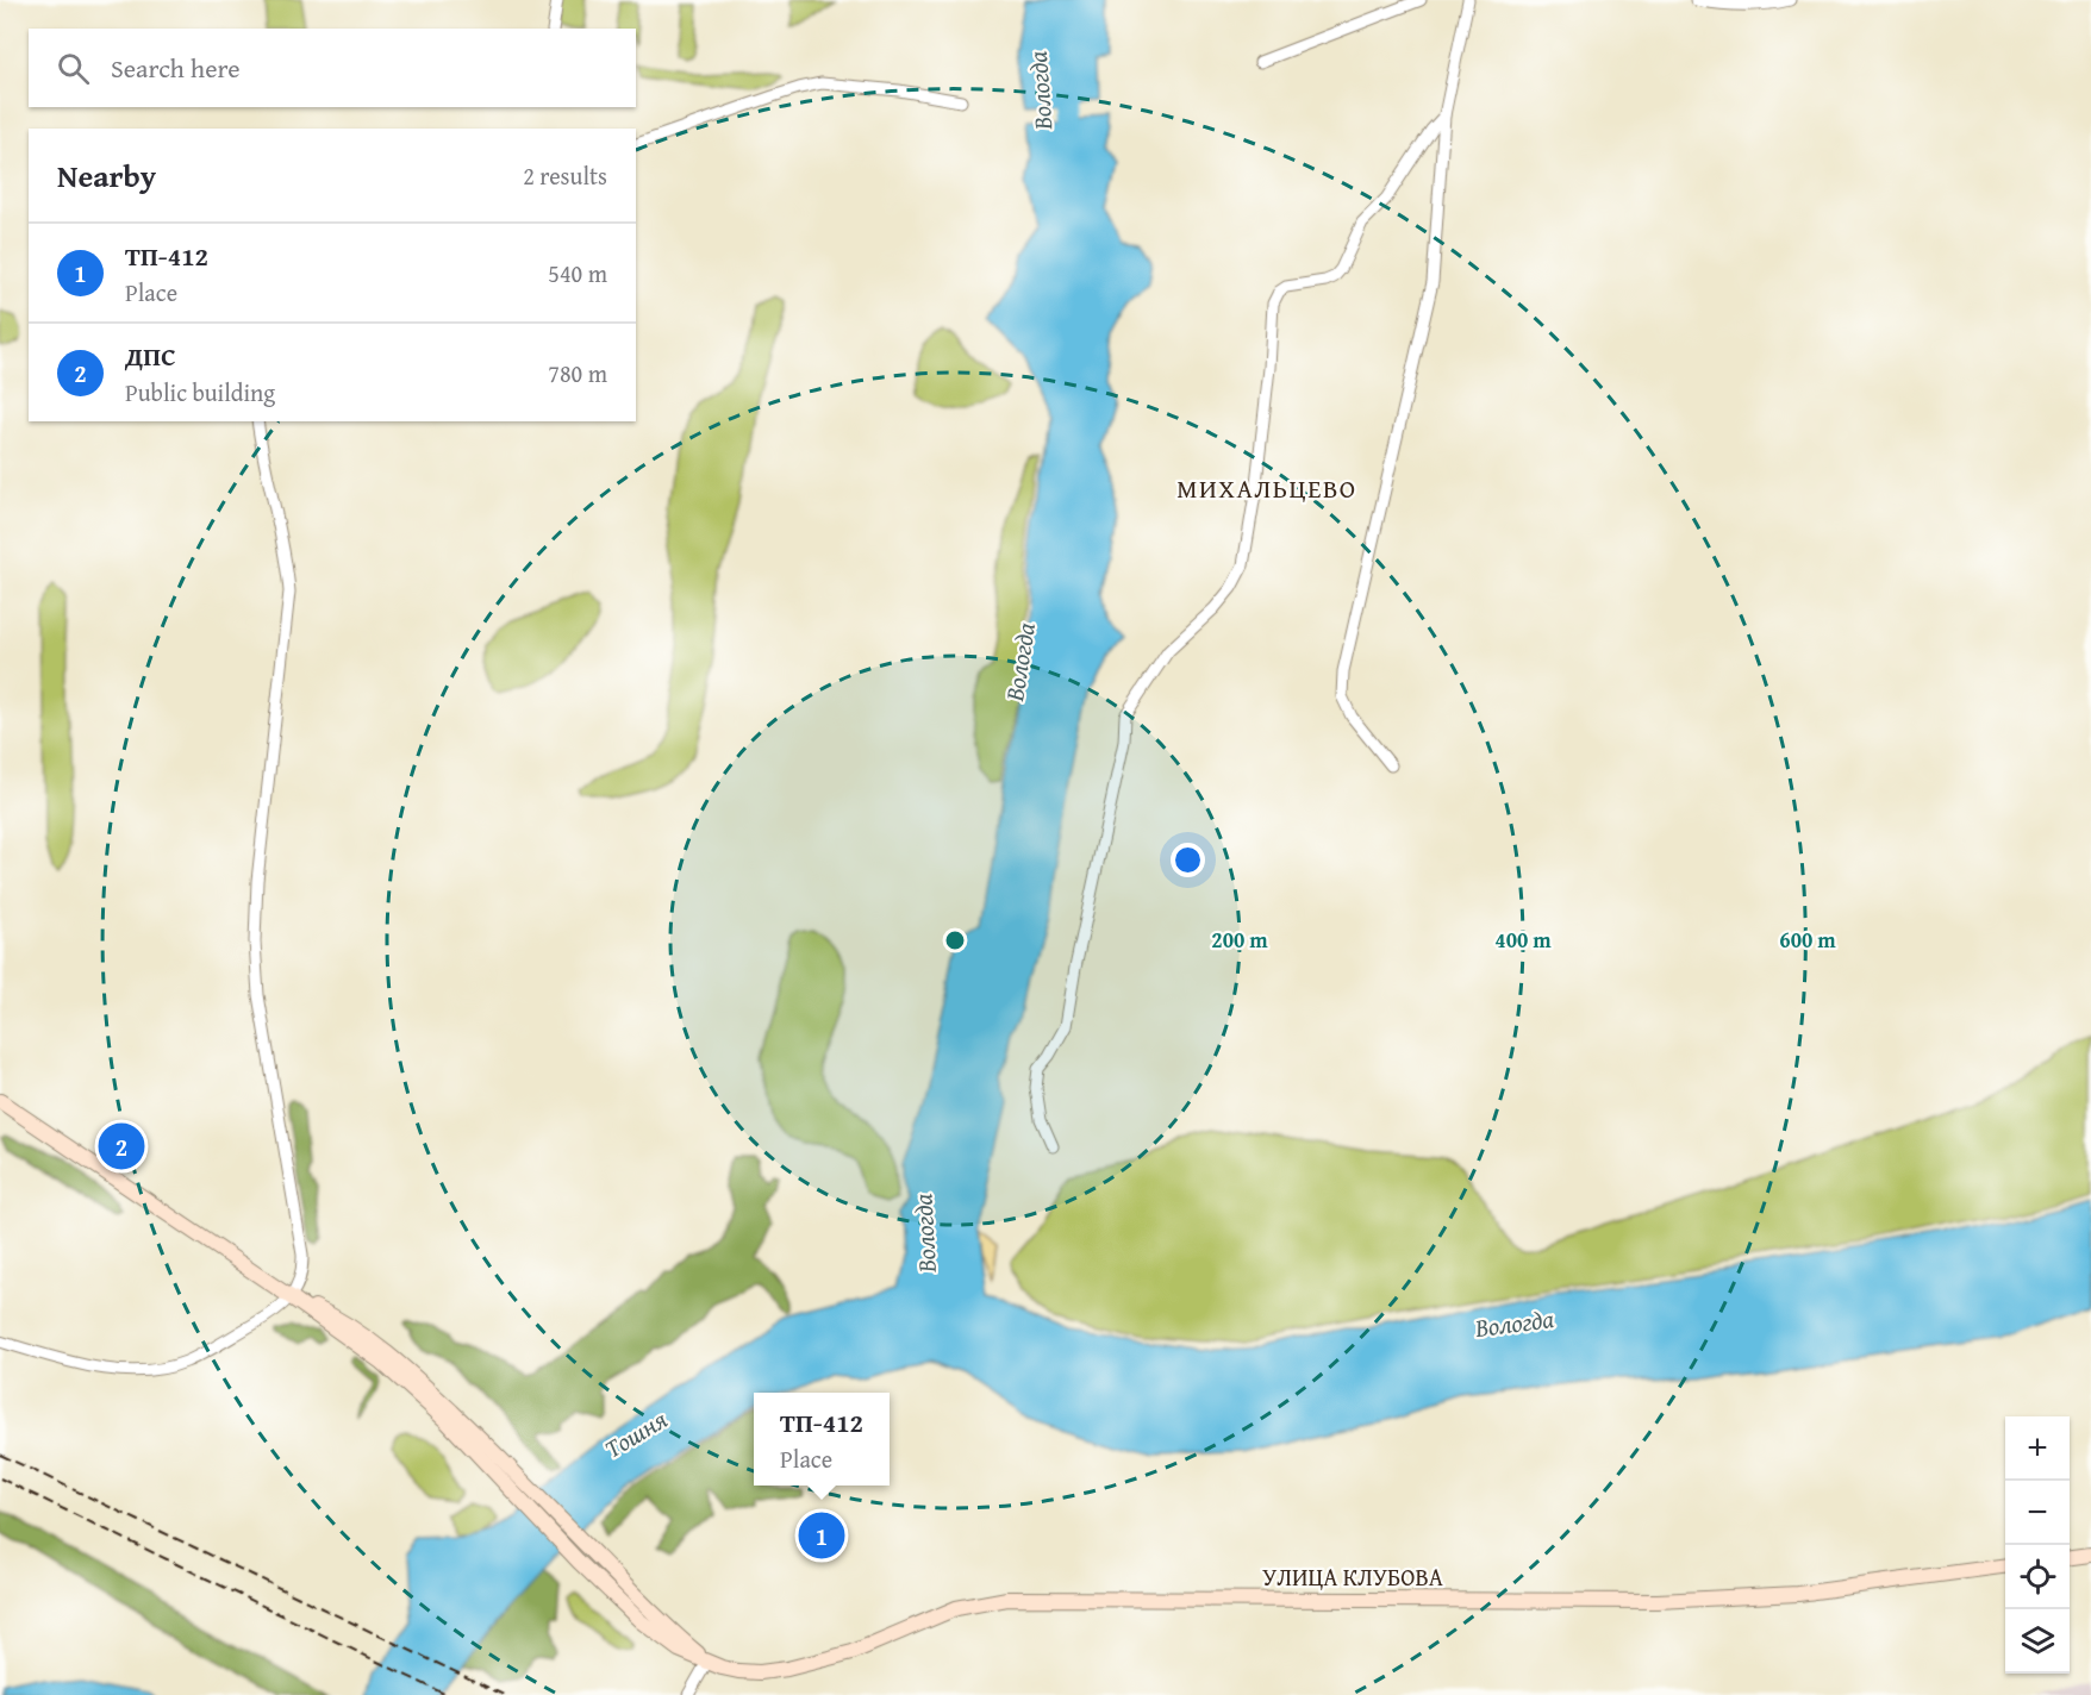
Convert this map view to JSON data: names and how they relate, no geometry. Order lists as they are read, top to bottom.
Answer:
{
  "streets": {
    "main road": ["УЛИЦА КЛУБОВА"]
  },
  "districts": ["МИХАЛЬЦЕВО"],
  "water": ["Вологда", "Тошня"],
  "page": {
    "search": "Search here",
    "heading": ["Nearby", "2 results"],
    "list": [
      {
        "mark": "1",
        "name": "ТП-412",
        "note": "Place",
        "value": "540 m"
      },
      {
        "mark": "2",
        "name": "ДПС",
        "note": "Public building",
        "value": "780 m"
      }
    ],
    "pins": ["2", "1"],
    "popup": ["ТП-412", "Place"],
    "map_buttons": ["+", "−"]
  },
  "rings": ["200 m", "400 m", "600 m"]
}
